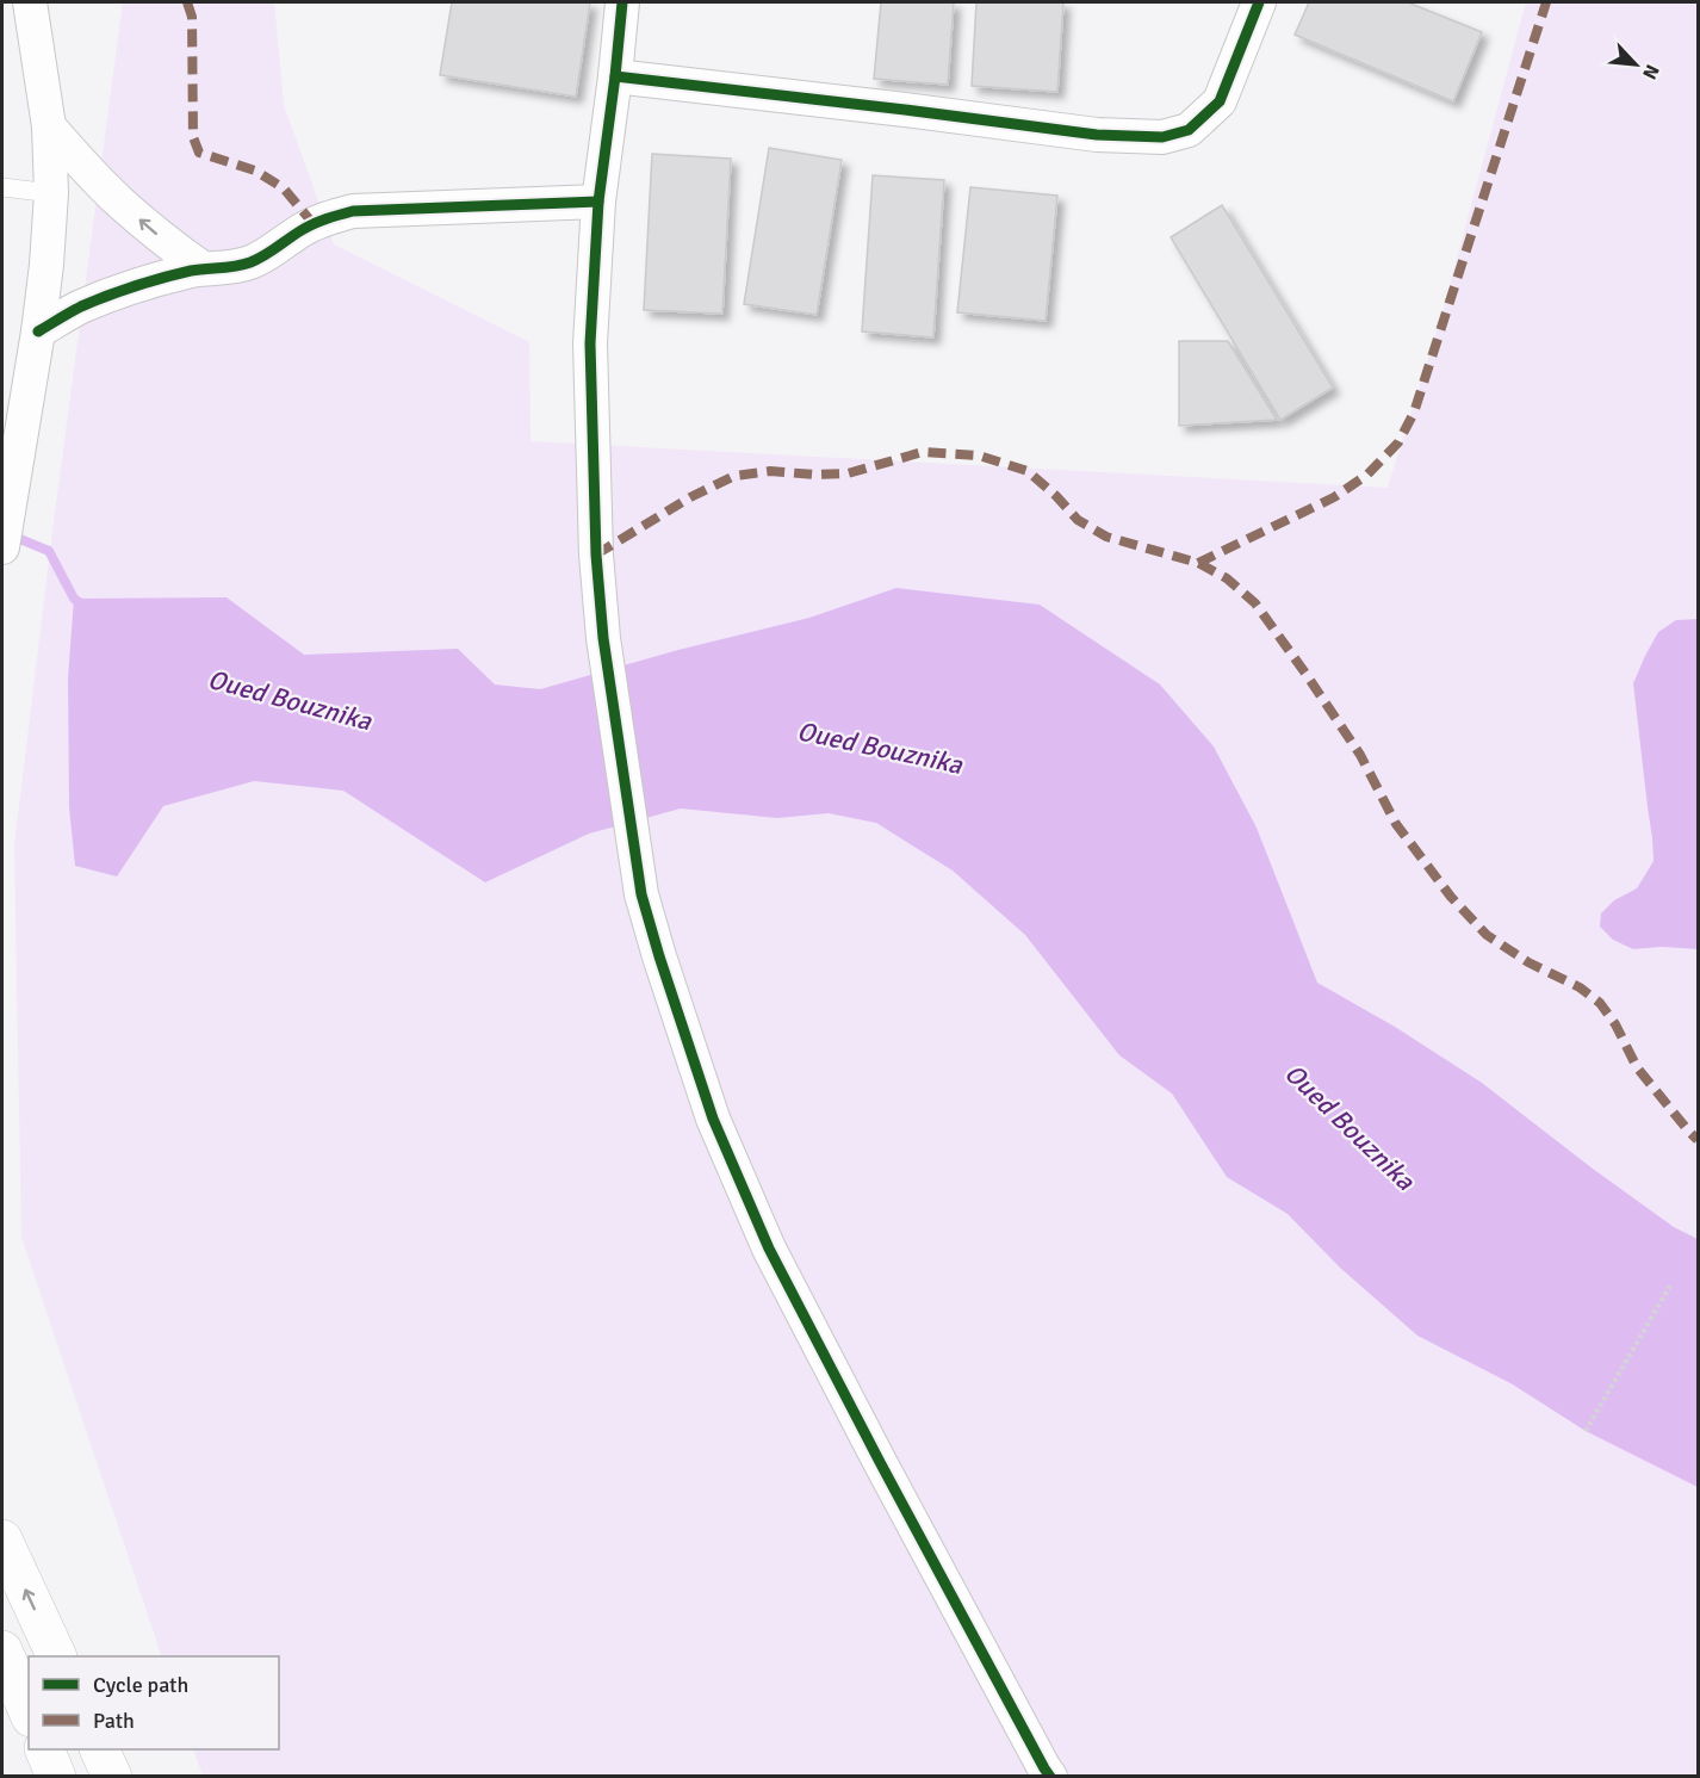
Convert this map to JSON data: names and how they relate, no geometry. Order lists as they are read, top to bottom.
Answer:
{
  "water": ["Oued Bouznika"],
  "legend": ["Cycle path", "Path"],
  "north": "bottom right"
}
